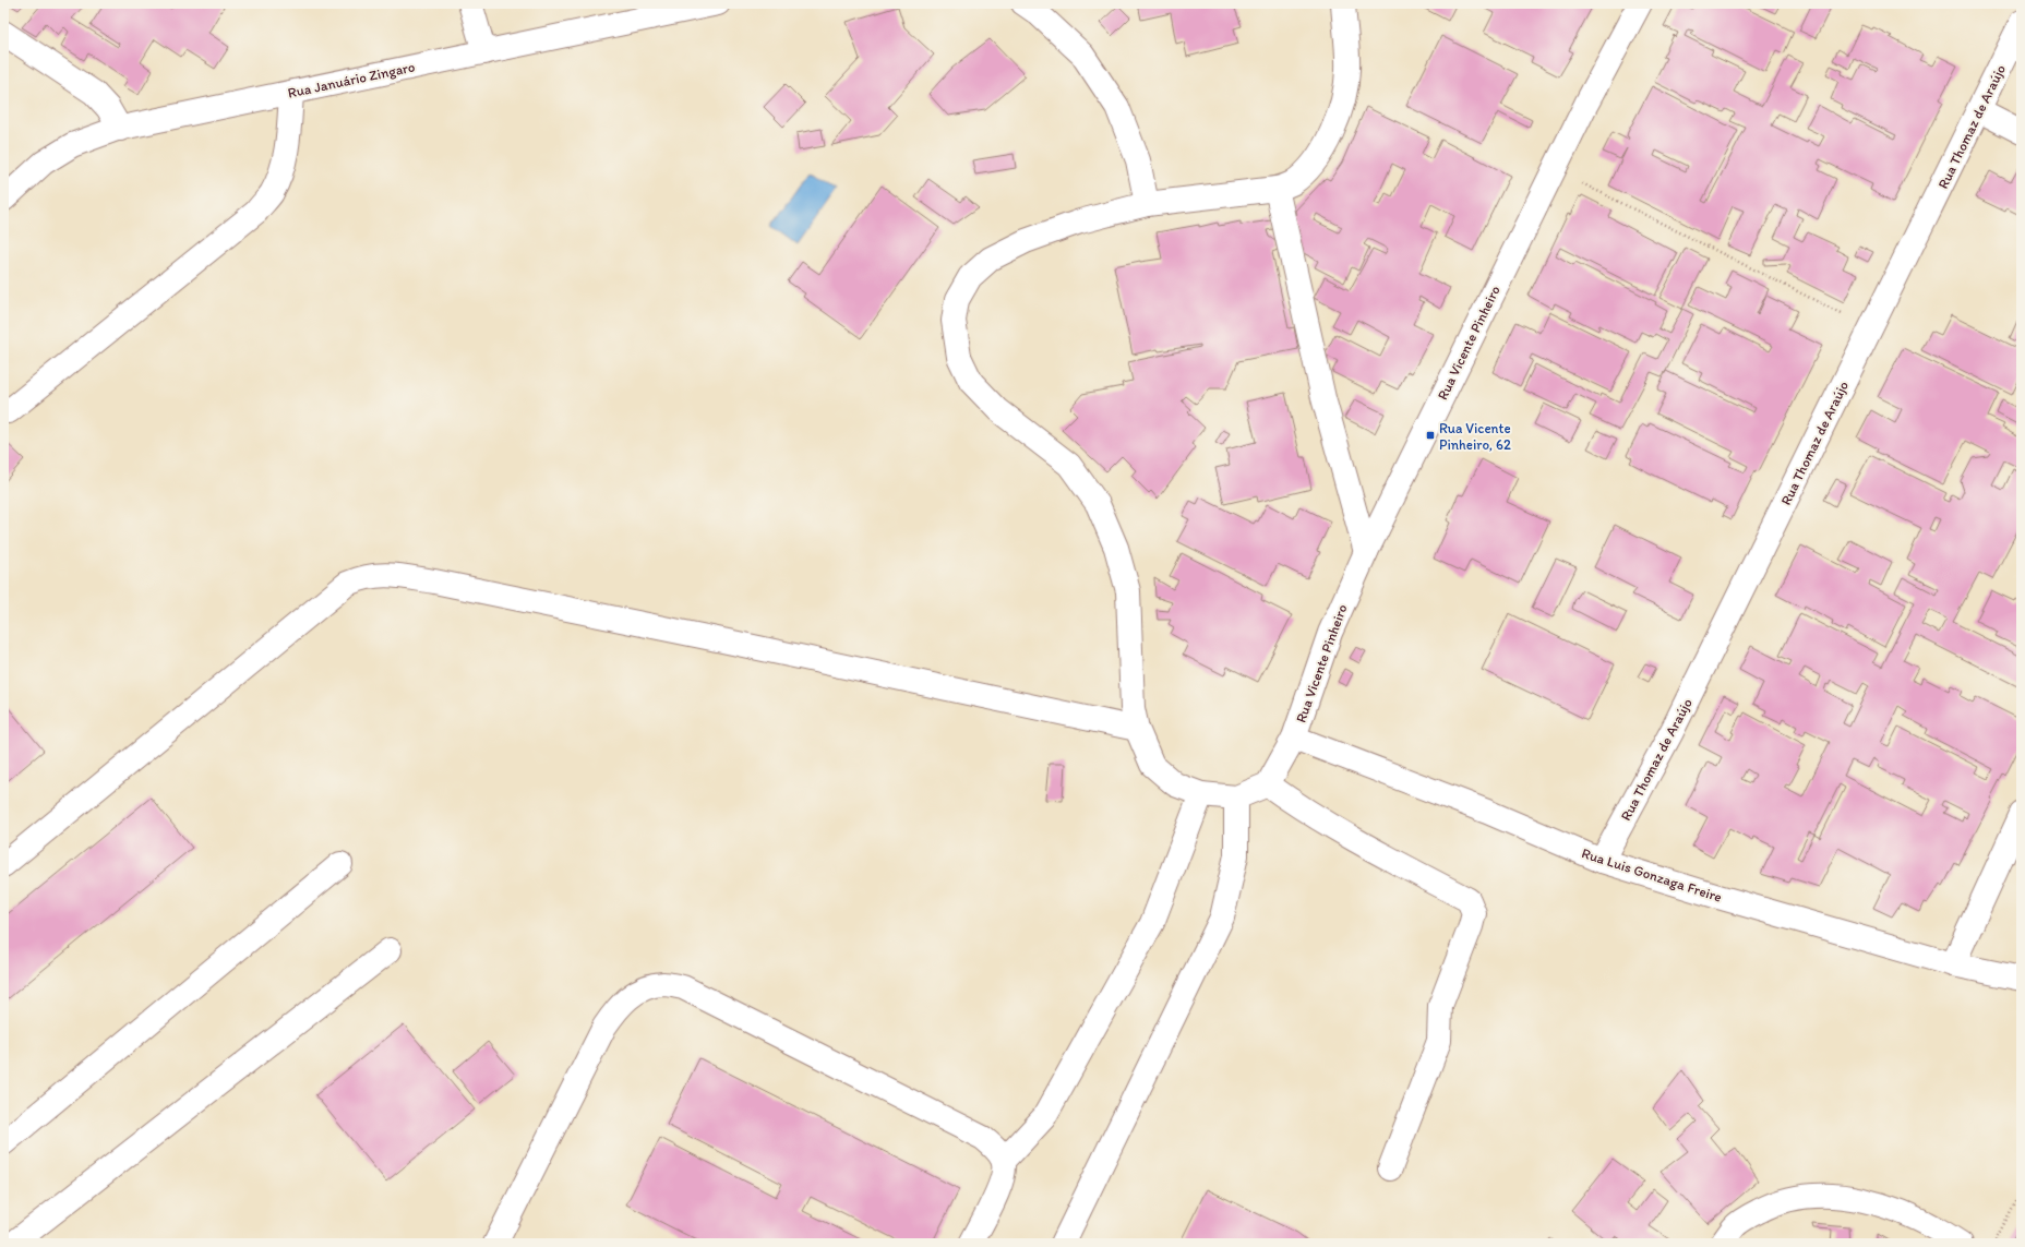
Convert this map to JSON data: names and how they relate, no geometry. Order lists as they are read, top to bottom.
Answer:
{
  "streets": {
    "street": [
      "Rua Januário Zingaro",
      "Rua Thomaz de Araújo",
      "Rua Vicente Pinheiro",
      "Rua Luis Gonzaga Freire"
    ]
  },
  "crossings": [
    ["Rua Thomaz de Araújo", "Rua Luis Gonzaga Freire"],
    ["Rua Vicente Pinheiro", "Rua Luis Gonzaga Freire"]
  ],
  "places": {
    "transit": ["Rua Vicente Pinheiro, 62"]
  }
}
